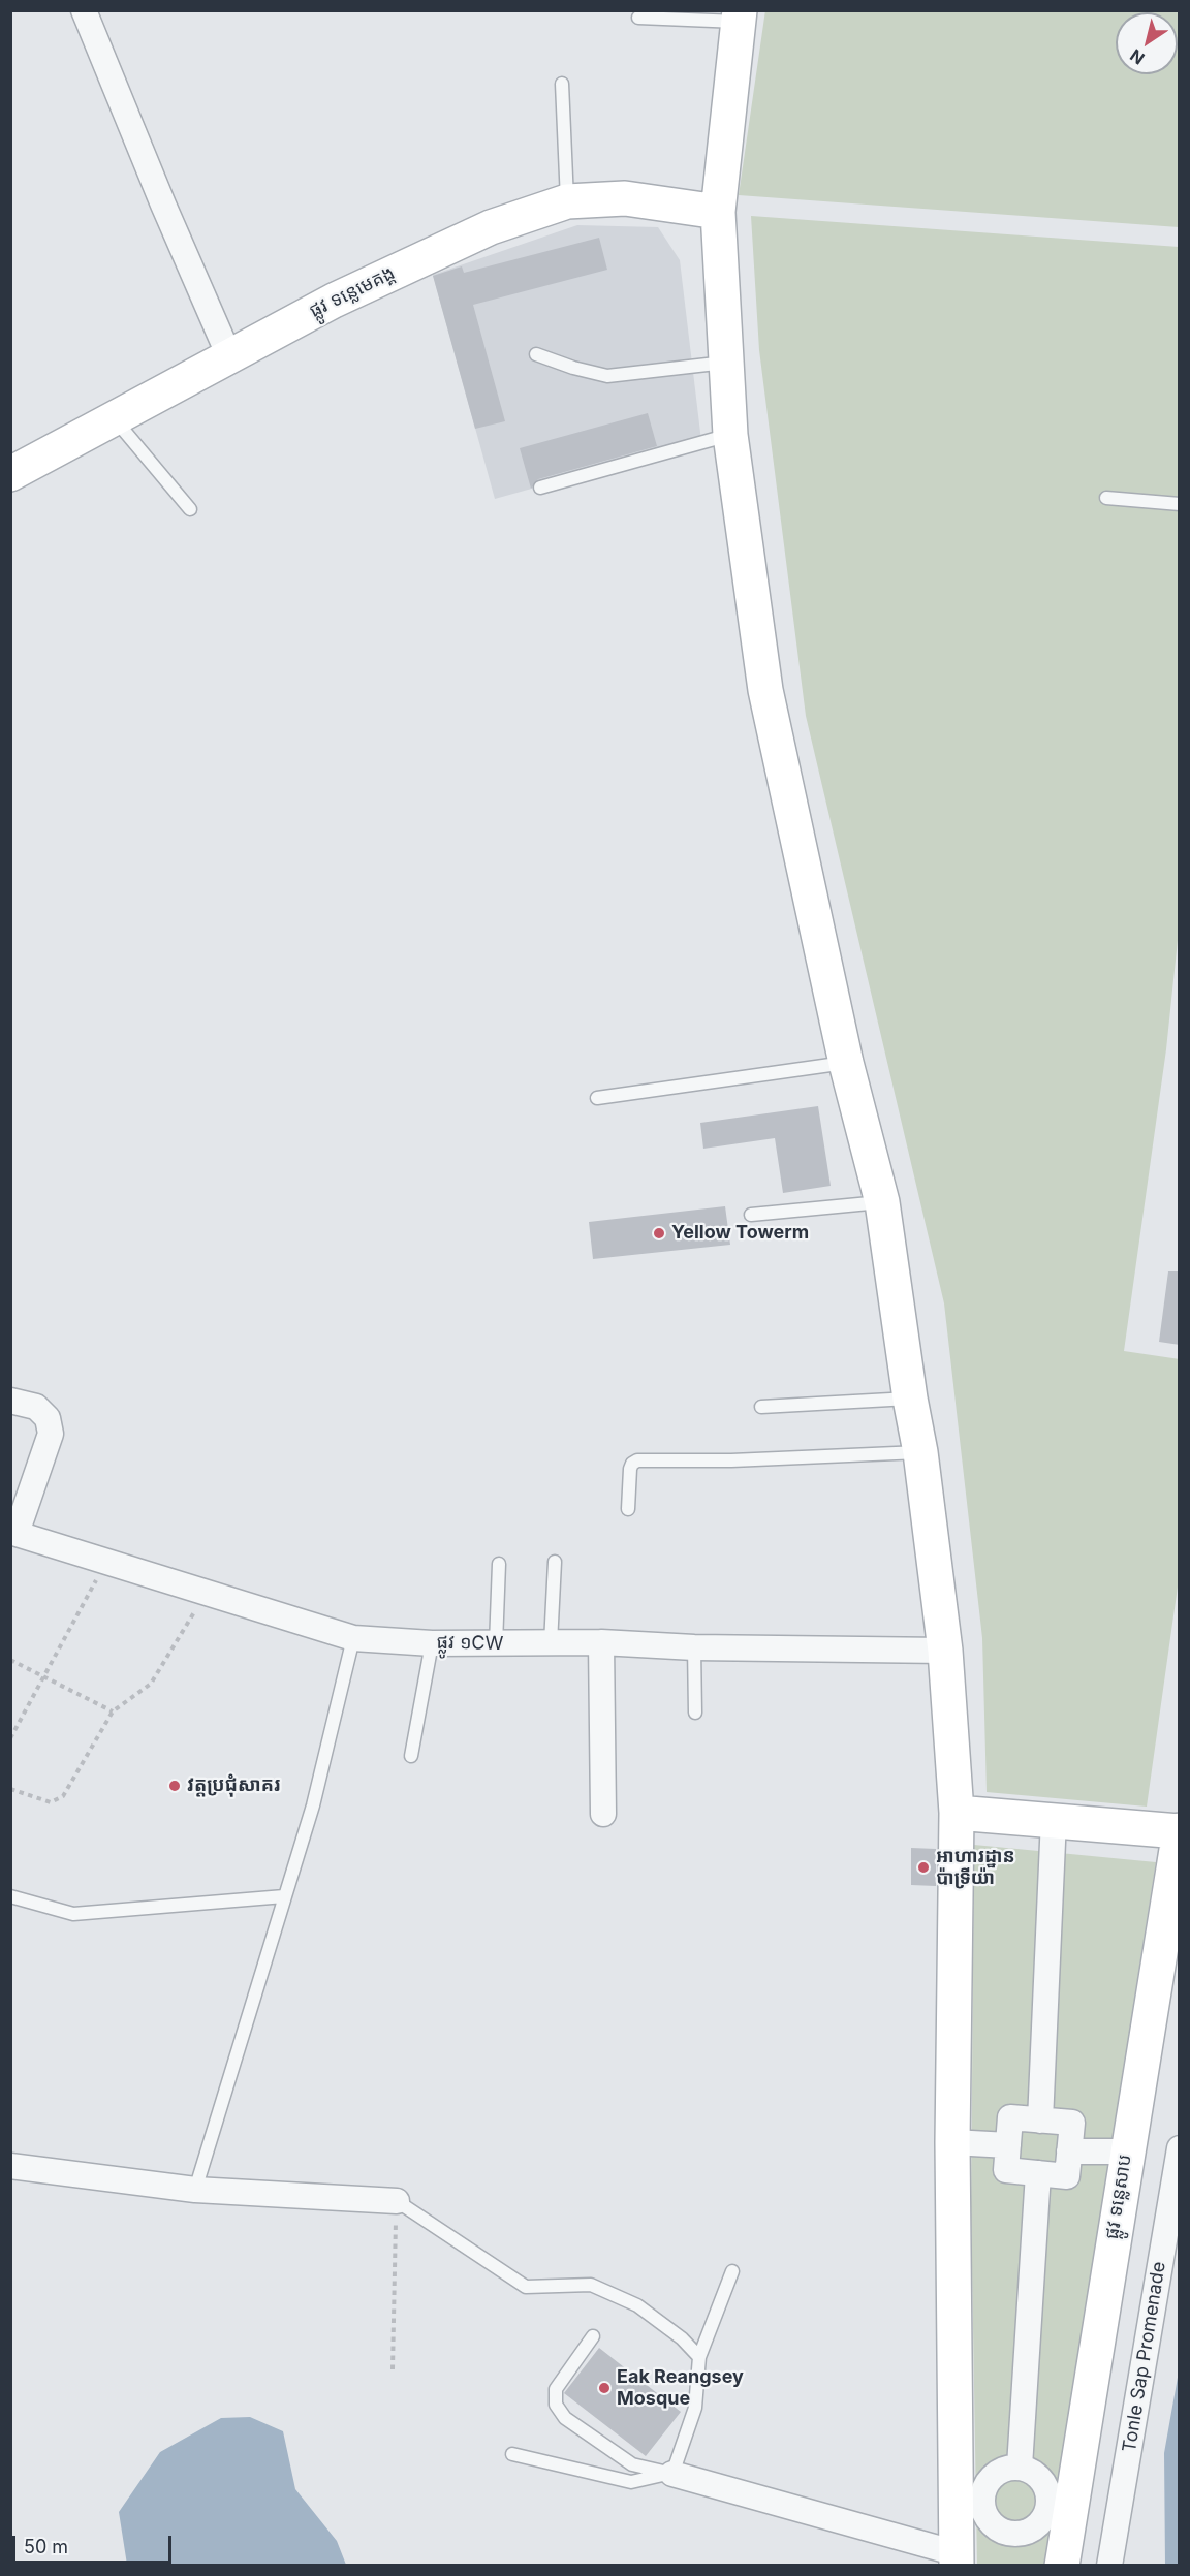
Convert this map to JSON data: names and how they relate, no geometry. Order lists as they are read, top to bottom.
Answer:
{
  "streets": {
    "street": [
      "ផ្លូវ ទន្លេមេគង្គ",
      "ផ្លូវ ១CW",
      "ផ្លូវ ទន្លេសាប",
      "Tonle Sap Promenade"
    ]
  },
  "places": [
    "Yellow Towerm",
    "វត្តប្រជុំសាគរ",
    "អាហារដ្ឋាន ប៉ាទ្រីយ៉ា",
    "Eak Reangsey Mosque"
  ],
  "scale_bar": "50 m",
  "north": "bottom left"
}
